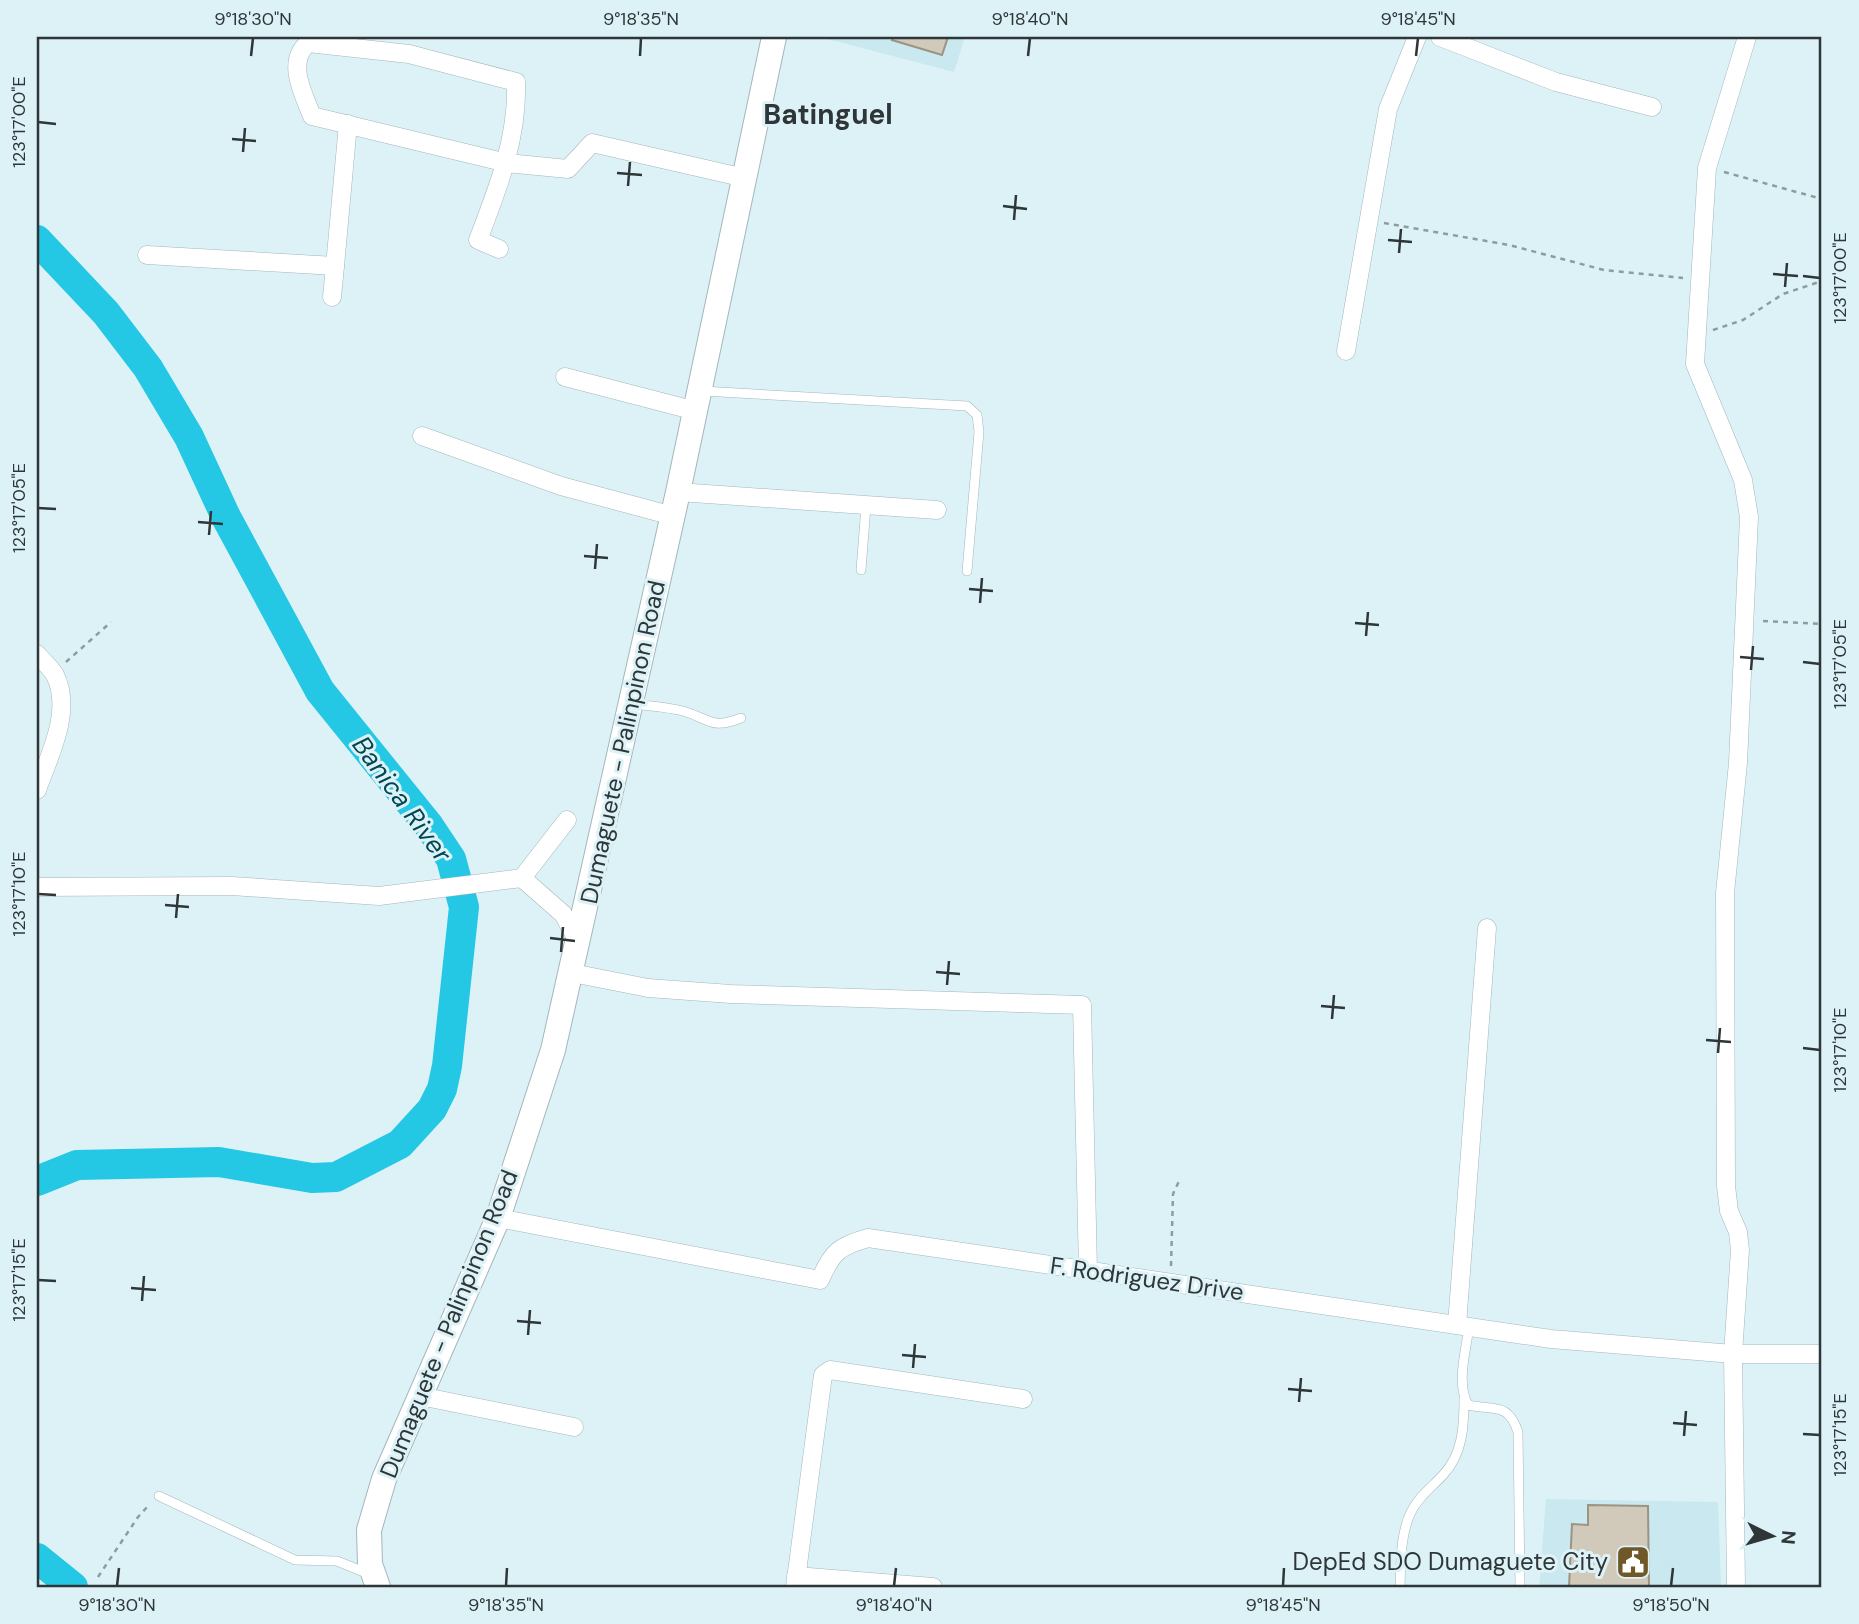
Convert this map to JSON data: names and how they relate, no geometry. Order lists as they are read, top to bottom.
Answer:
{
  "streets": {
    "main road": ["Dumaguete - Palinpinon Road"],
    "street": ["F. Rodriguez Drive"]
  },
  "crossings": [
    ["Dumaguete - Palinpinon Road", "F. Rodriguez Drive"]
  ],
  "districts": ["Batinguel"],
  "water": ["Banica River"],
  "places": {
    "public building": ["DepEd SDO Dumaguete City"]
  },
  "north": "right",
  "coordinates": [
    "9°18'30\"N",
    "9°18'35\"N",
    "9°18'40\"N",
    "9°18'45\"N",
    "123°17'00\"E",
    "123°17'05\"E",
    "123°17'10\"E",
    "123°17'15\"E",
    "9°18'50\"N"
  ]
}
